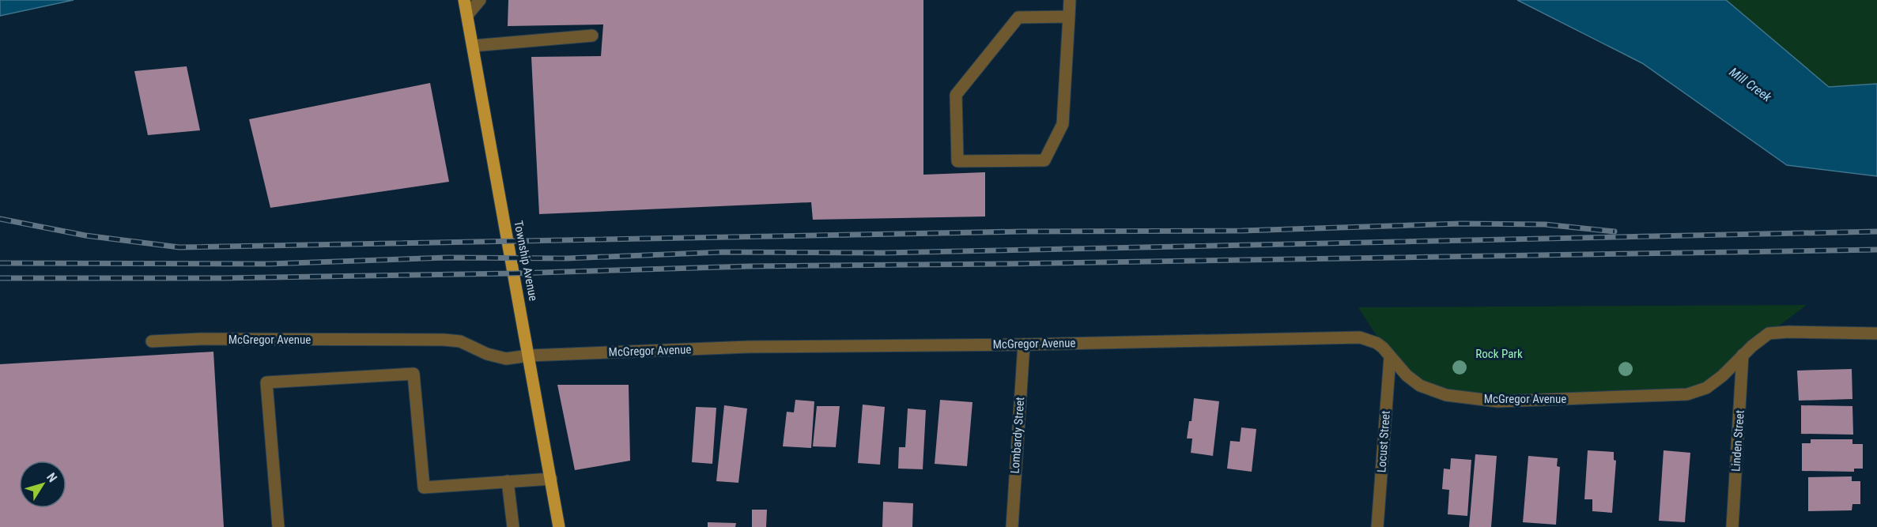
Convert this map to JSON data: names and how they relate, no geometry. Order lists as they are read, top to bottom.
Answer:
{
  "streets": {
    "main road": ["Township Avenue"],
    "street": [
      "McGregor Avenue",
      "Lombardy Street",
      "Linden Street",
      "Locust Street"
    ]
  },
  "crossings": [
    ["Township Avenue", "McGregor Avenue"],
    ["McGregor Avenue", "Lombardy Street"],
    ["McGregor Avenue", "Linden Street"],
    ["McGregor Avenue", "Locust Street"]
  ],
  "water": ["Mill Creek"],
  "parks": ["Rock Park"],
  "north": "top right"
}
